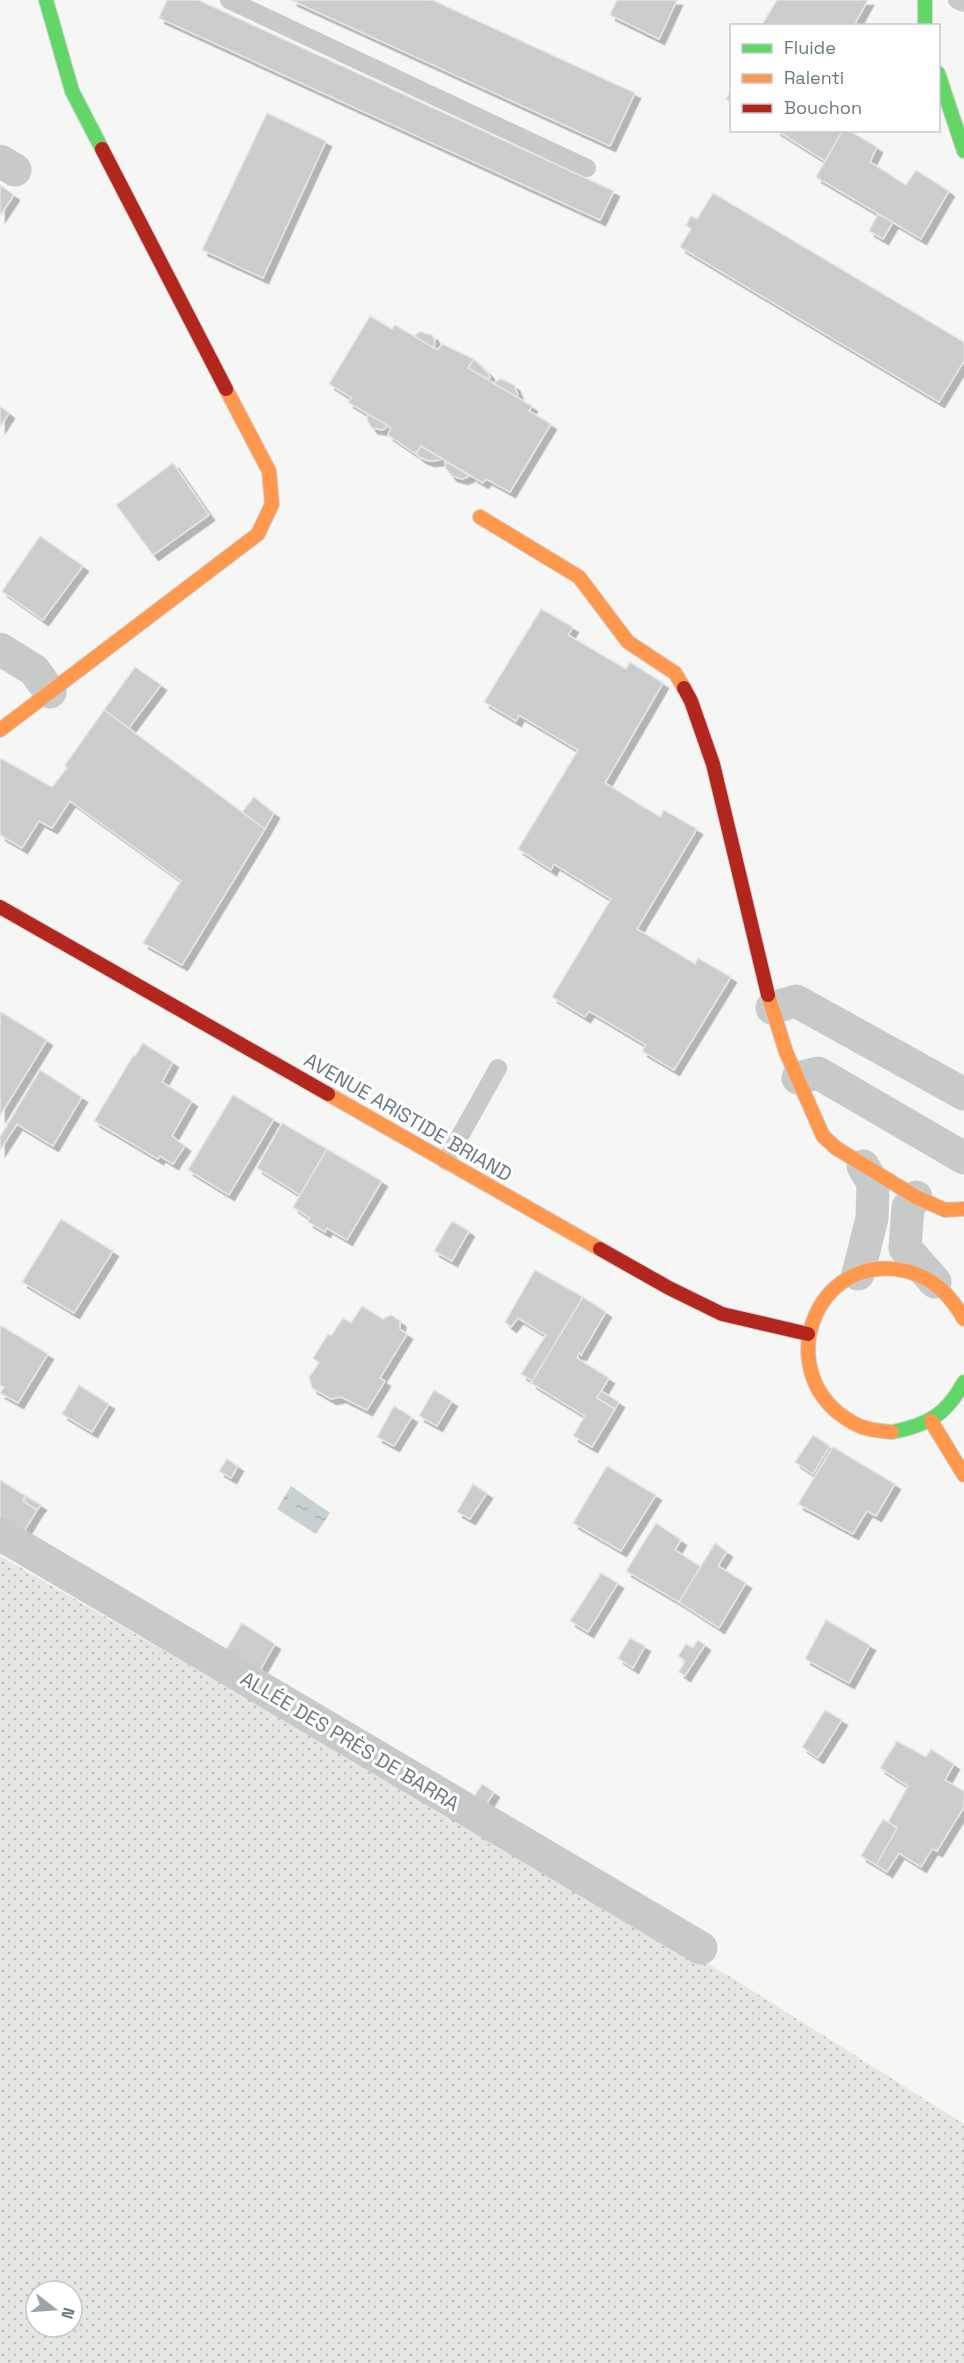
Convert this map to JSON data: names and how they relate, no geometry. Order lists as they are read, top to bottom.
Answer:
{
  "streets": {
    "street": ["AVENUE ARISTIDE BRIAND", "ALLÉE DES PRÈS DE BARRA"]
  },
  "legend": ["Fluide", "Ralenti", "Bouchon"],
  "north": "right"
}
